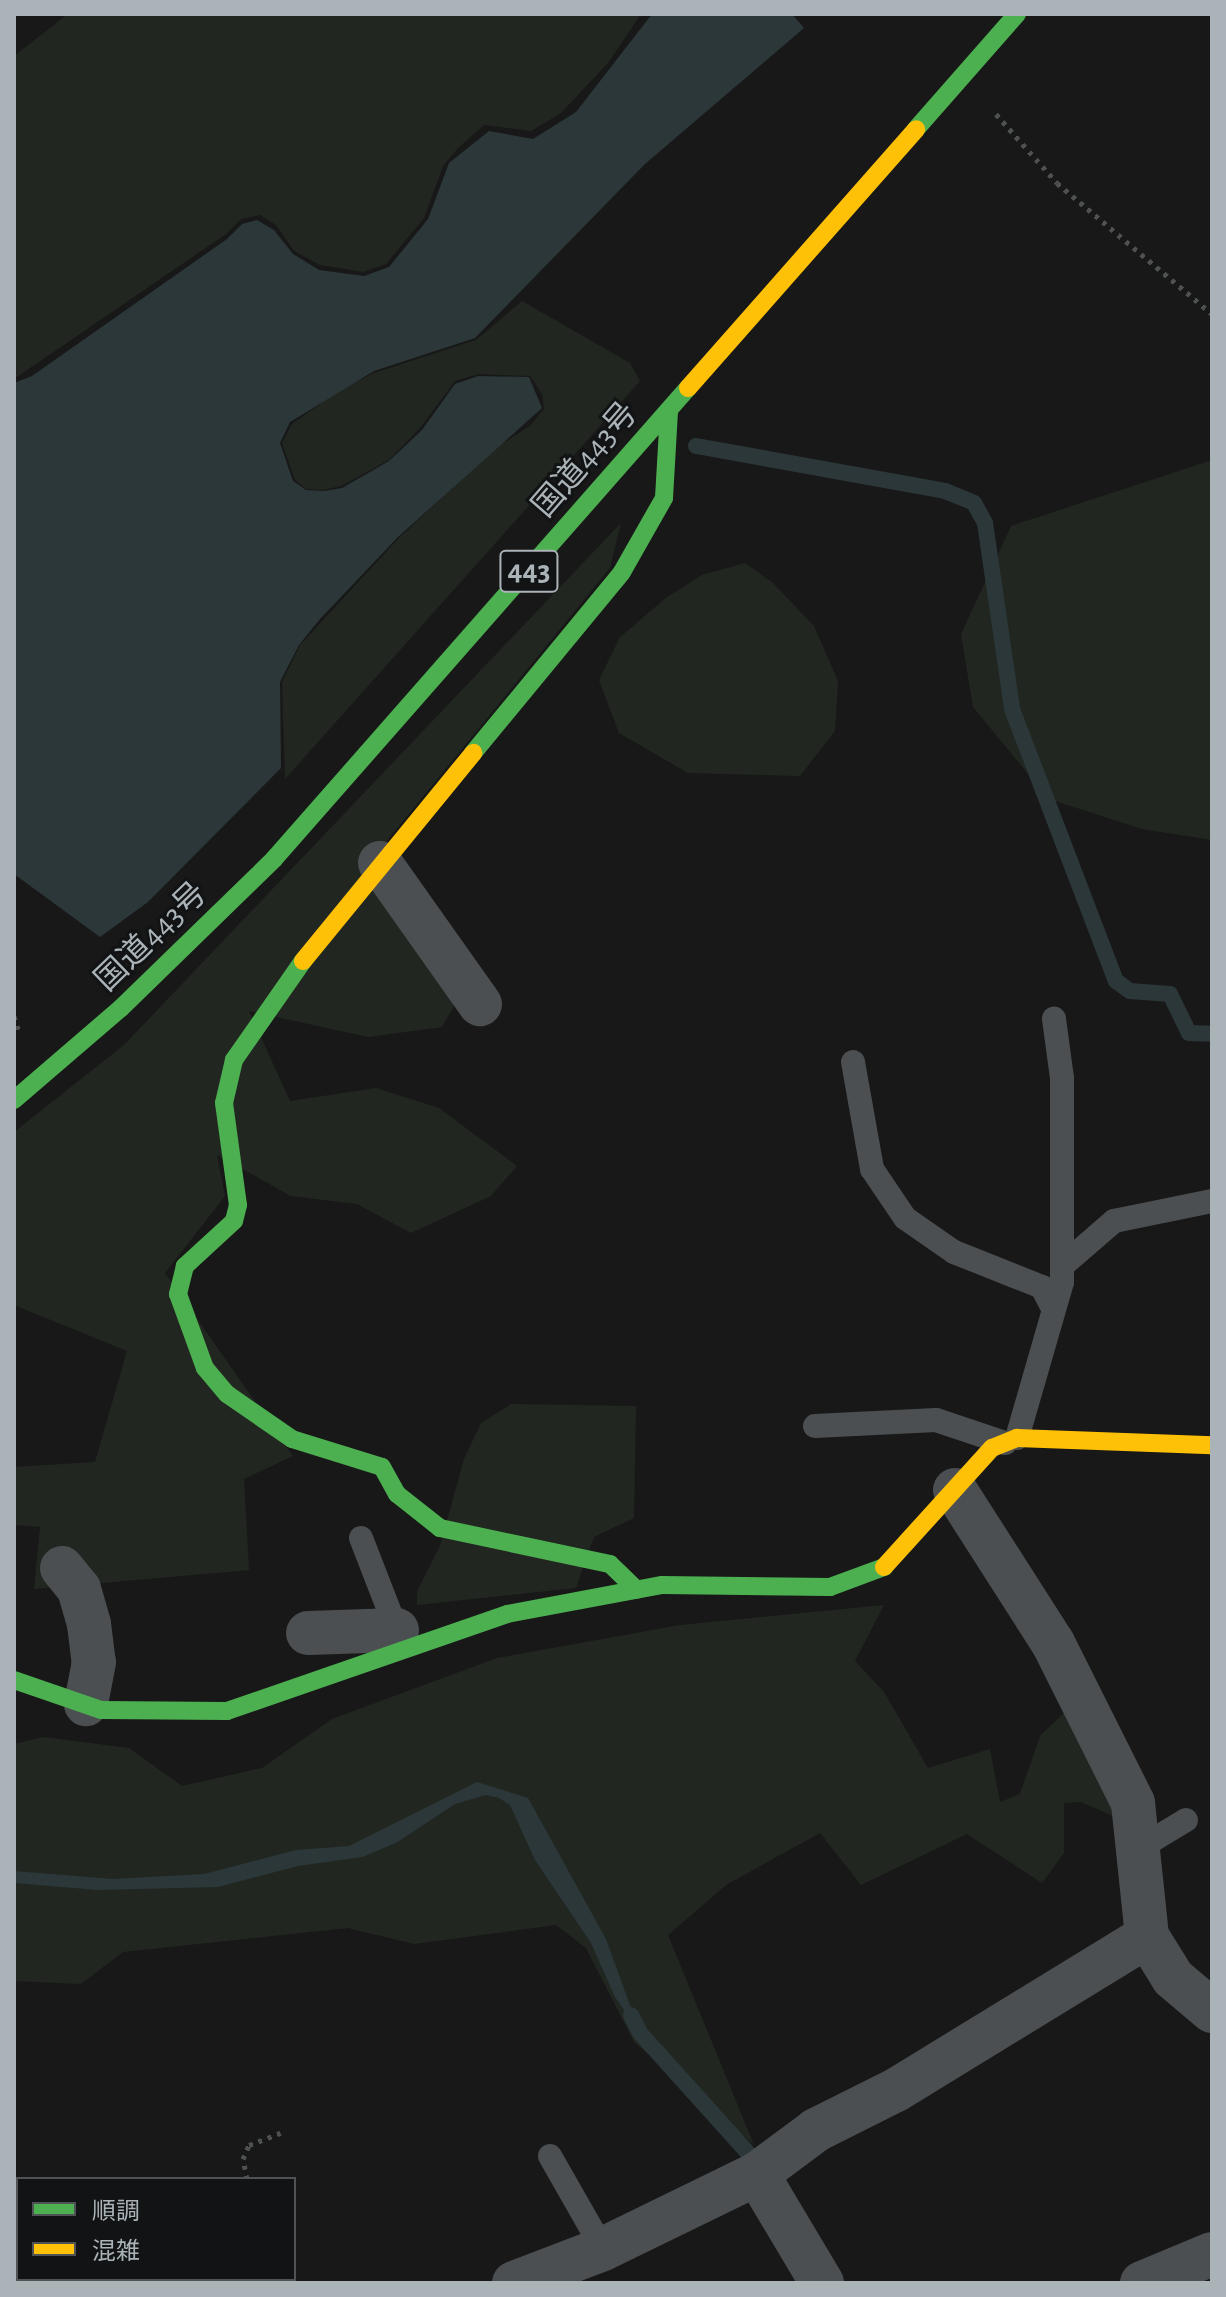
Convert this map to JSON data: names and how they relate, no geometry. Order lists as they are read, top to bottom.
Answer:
{
  "streets": {
    "main road": ["国道443号", "443"]
  },
  "legend": ["順調", "混雑"]
}
